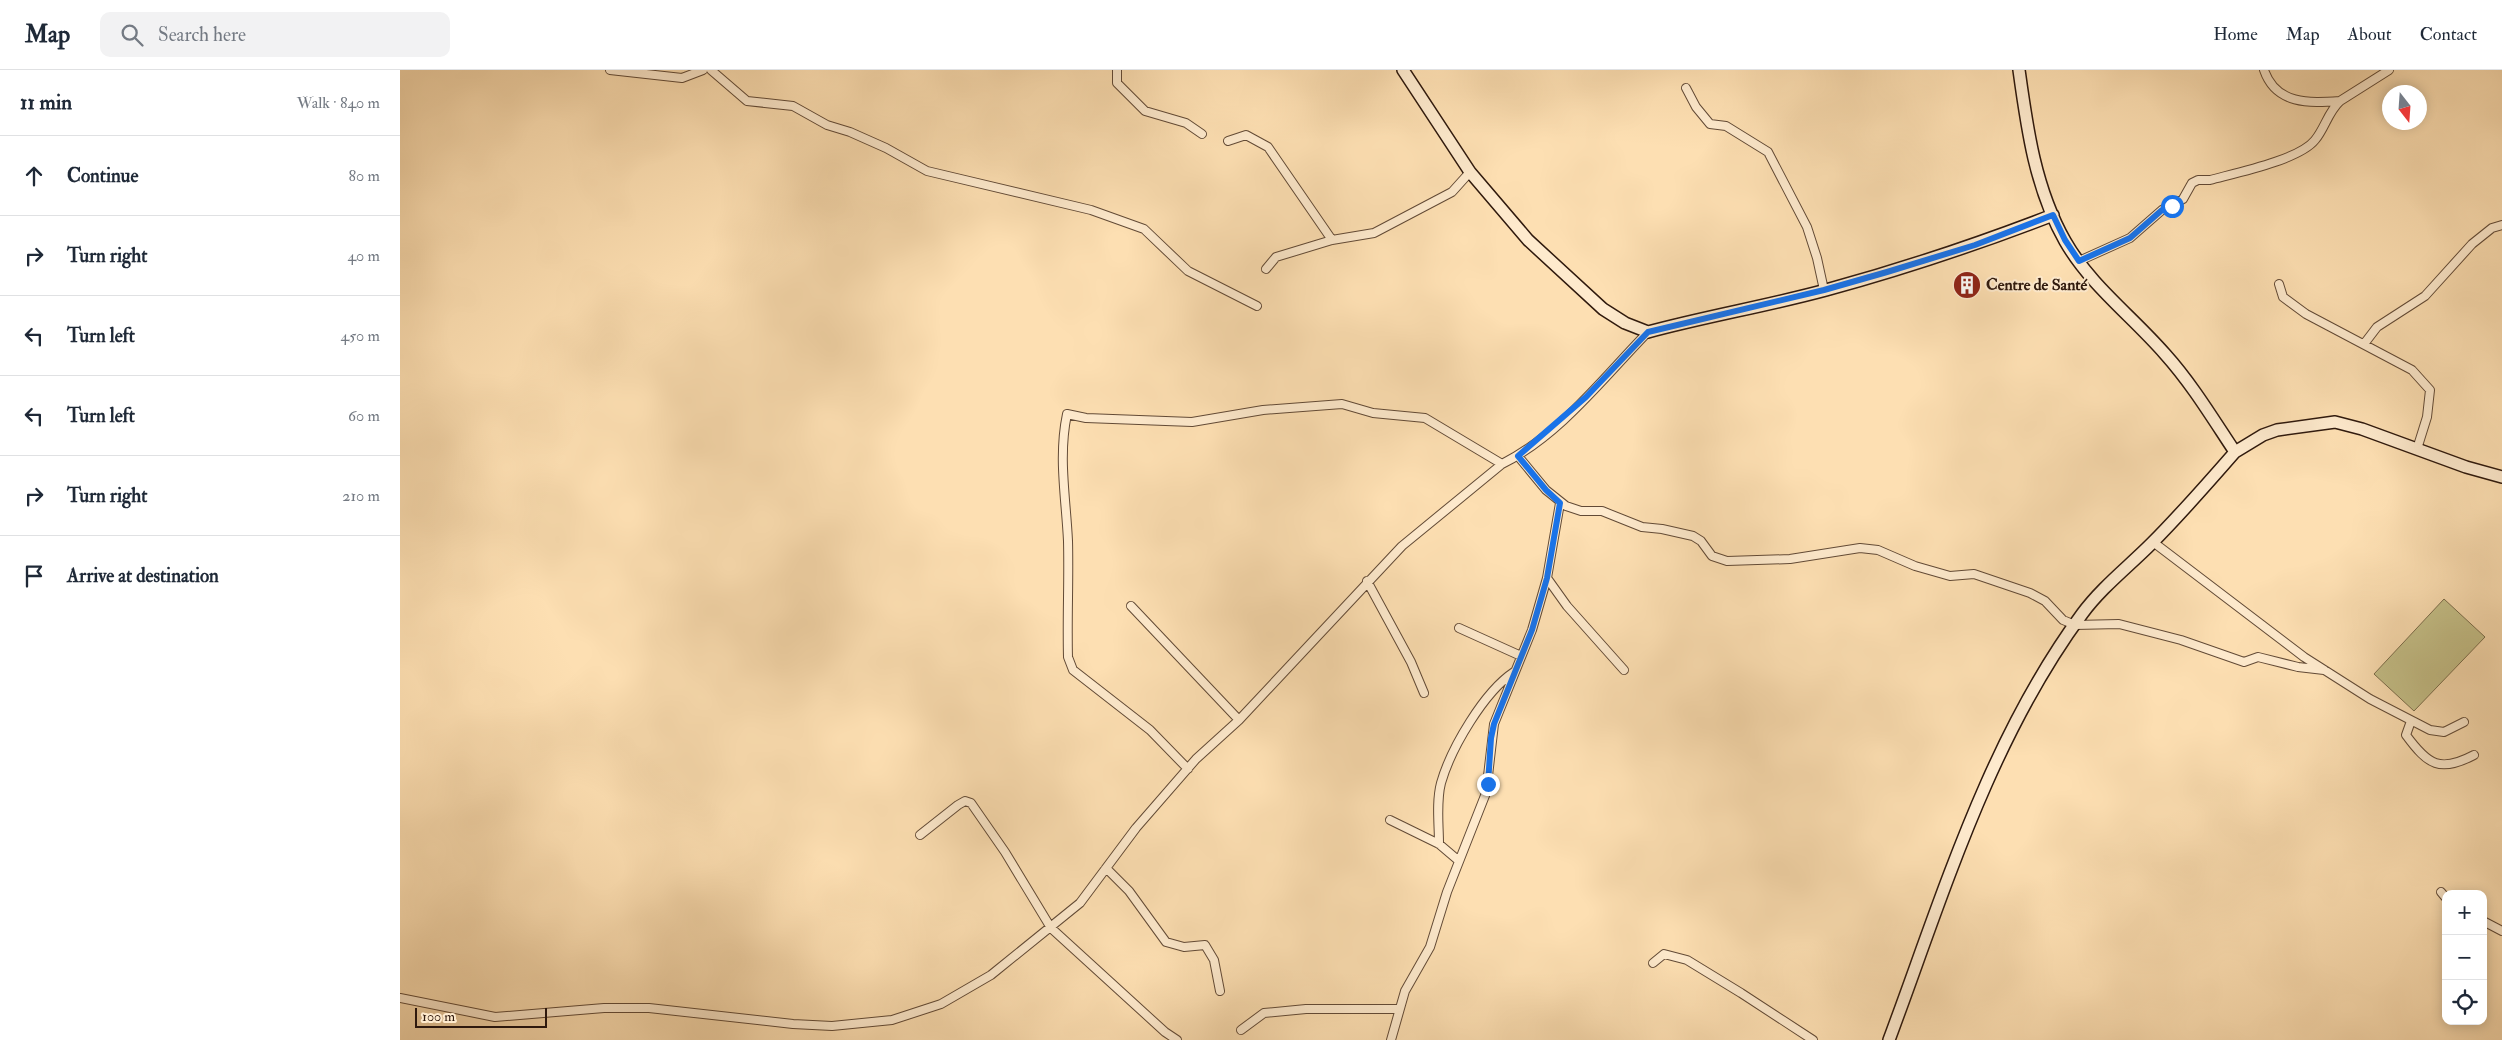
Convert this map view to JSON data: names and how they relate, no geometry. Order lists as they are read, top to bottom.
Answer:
{
  "places": {
    "building": ["Centre de Santé"]
  },
  "scale_bar": "100 m",
  "north": "bottom",
  "page": {
    "header": "Map",
    "search": "Search here",
    "nav": [
      "Home",
      "Map",
      "About",
      "Contact"
    ],
    "heading": ["11 min", "Walk · 840 m"],
    "list": [
      ["Continue", "80 m"],
      ["Turn right", "40 m"],
      ["Turn left", "450 m"],
      ["Turn left", "60 m"],
      ["Turn right", "210 m"],
      "Arrive at destination"
    ],
    "map_buttons": ["+", "−"],
    "scale": "100 m"
  }
}
